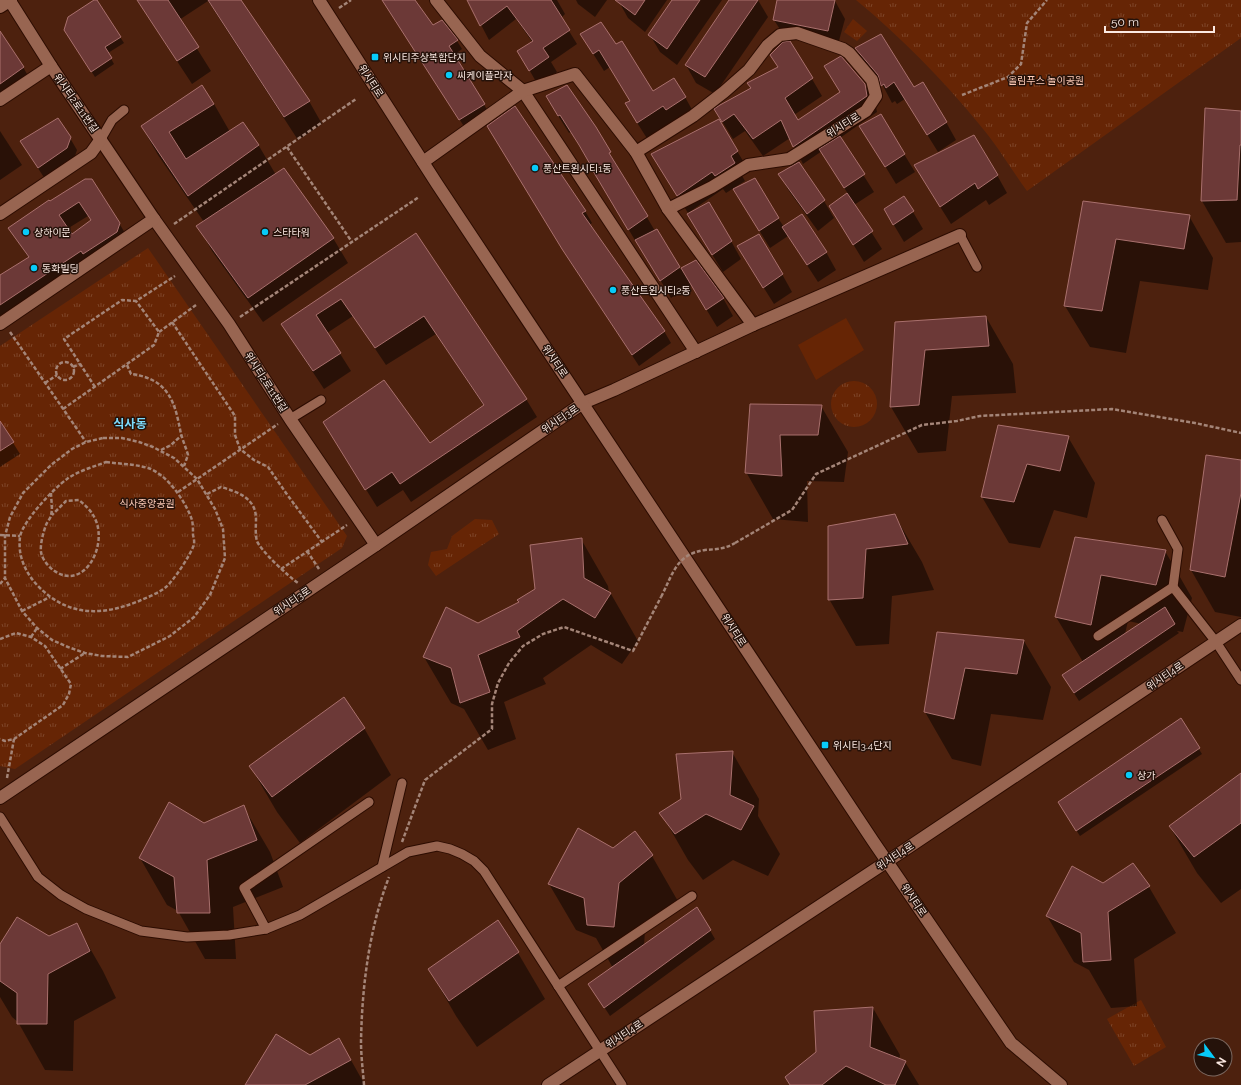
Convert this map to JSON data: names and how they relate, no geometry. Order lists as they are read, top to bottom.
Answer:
{
  "streets": {
    "street": [
      "위시티로",
      "위시티2로11번길",
      "위시티3로",
      "위시티4로"
    ]
  },
  "crossings": [
    ["위시티로", "위시티3로"],
    ["위시티로", "위시티4로"],
    ["위시티2로11번길", "위시티3로"]
  ],
  "districts": ["식사동"],
  "parks": ["올림푸스 놀이공원", "식사중앙공원"],
  "places": {
    "transit": ["위시티주상복합단지", "위시티3.4단지"],
    "other": [
      "씨케이플라자",
      "풍산트윈시티1동",
      "상하이문",
      "스타타워",
      "동화빌딩",
      "풍산트윈시티2동",
      "상가"
    ]
  },
  "scale_bar": "50 m",
  "north": "bottom right"
}
